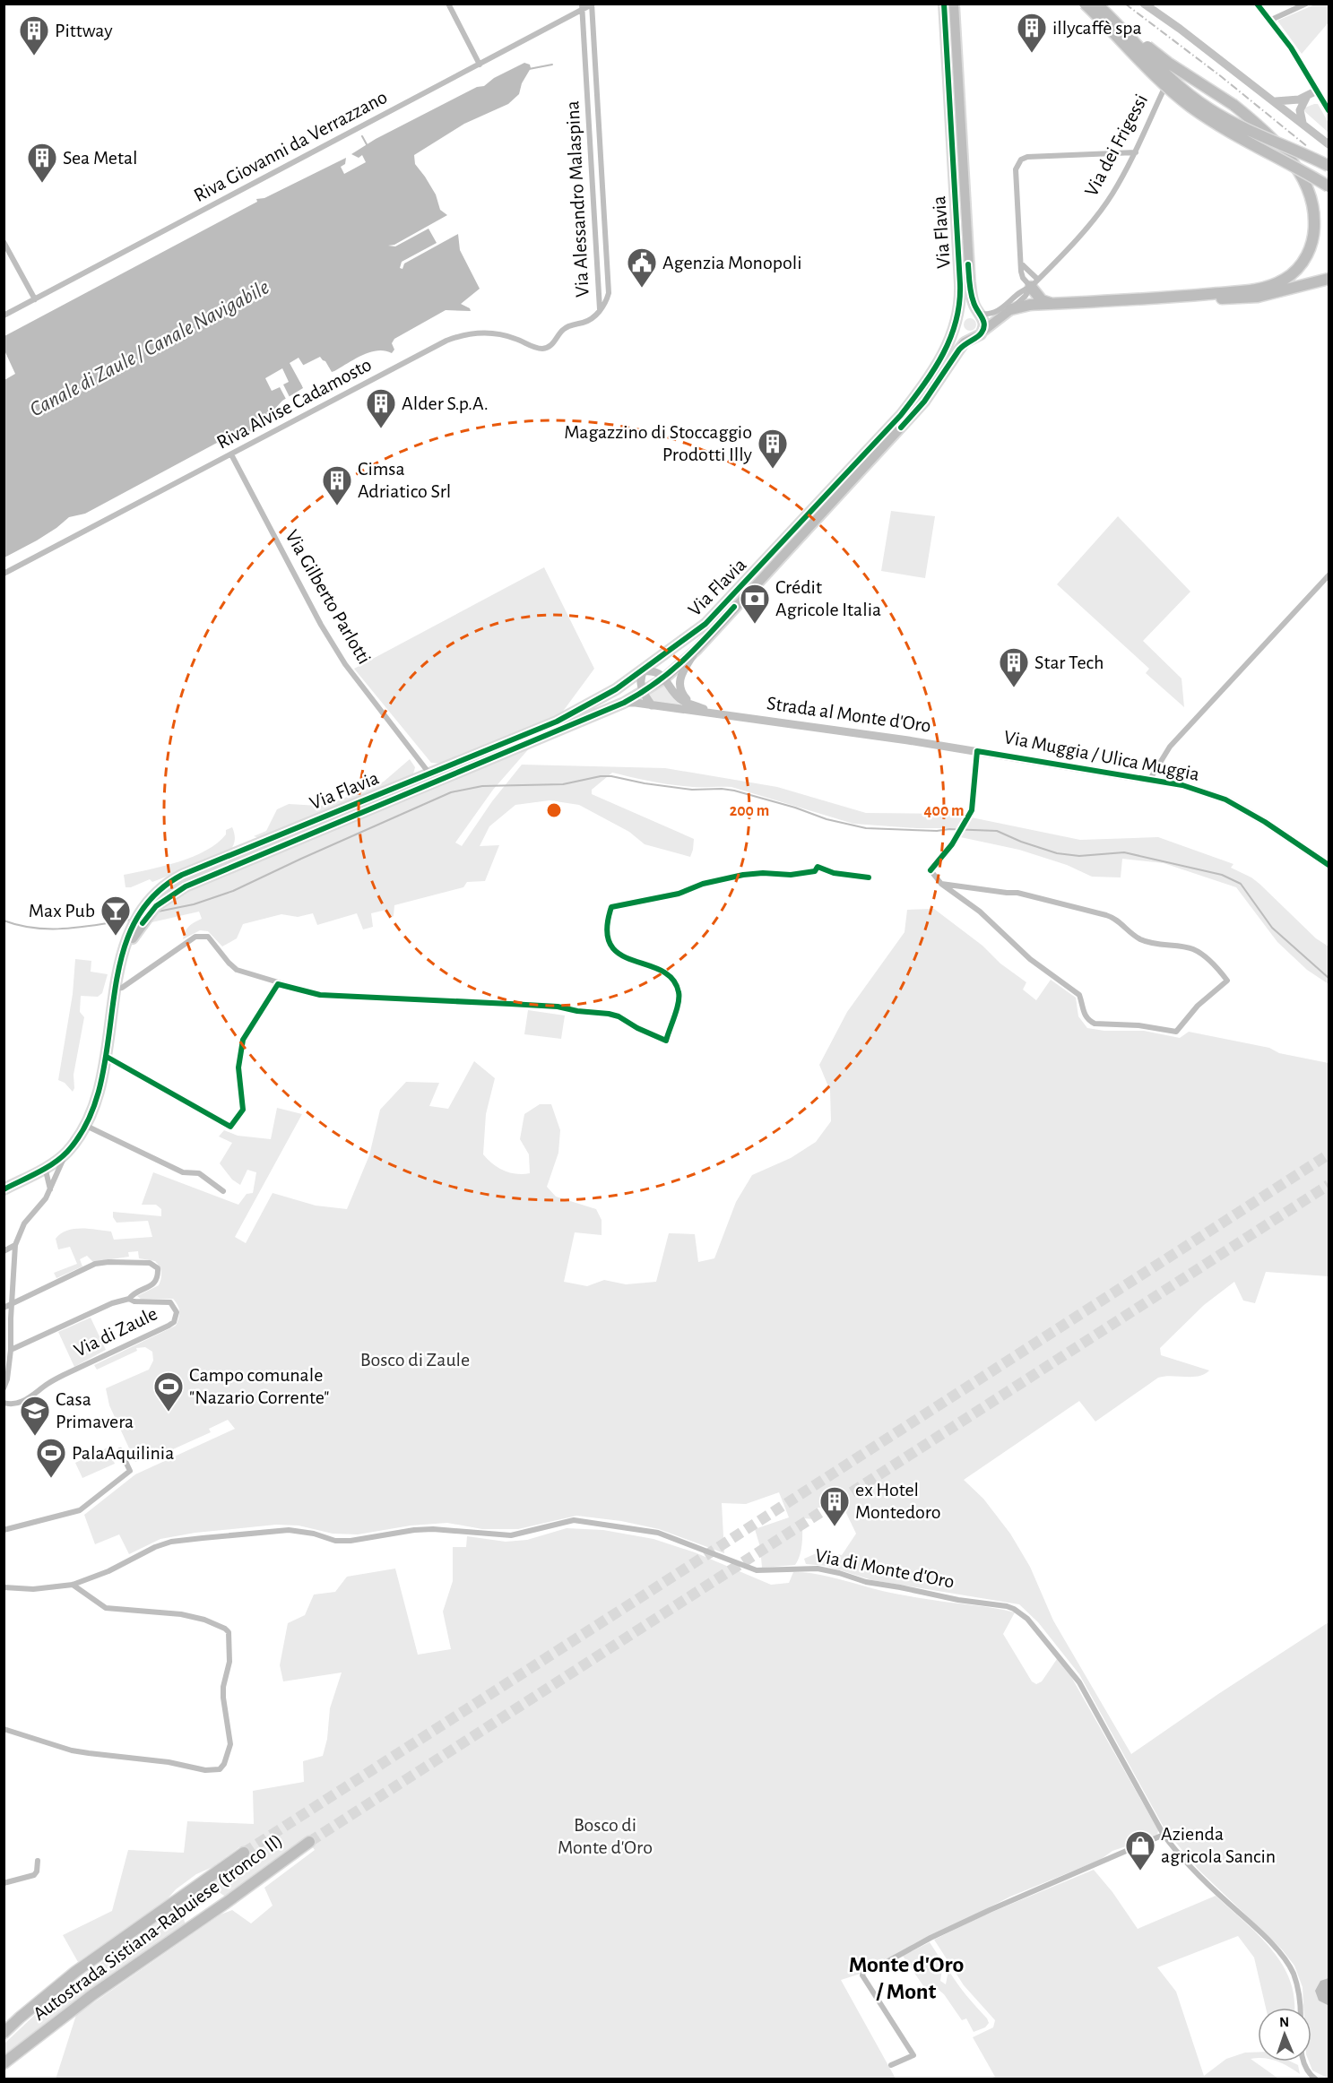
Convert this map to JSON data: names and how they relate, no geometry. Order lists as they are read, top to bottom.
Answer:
{
  "streets": {
    "highway": ["Autostrada Sistiana-Rabuiese (tronco II)"],
    "main road": ["Via Flavia"],
    "street": [
      "Via dei Frigessi",
      "Riva Giovanni da Verrazzano",
      "Via Alessandro Malaspina",
      "Riva Alvise Cadamosto",
      "Via Gilberto Parlotti",
      "Strada al Monte d'Oro",
      "Via Muggia / Ulica Muggia",
      "Via di Zaule",
      "Via di Monte d'Oro"
    ]
  },
  "crossings": [
    ["Via dei Frigessi", "Via Flavia"],
    ["Riva Giovanni da Verrazzano", "Via Alessandro Malaspina"],
    ["Via Alessandro Malaspina", "Riva Alvise Cadamosto"],
    ["Via Flavia", "Via Gilberto Parlotti"],
    ["Via Flavia", "Strada al Monte d'Oro"],
    ["Riva Alvise Cadamosto", "Via Gilberto Parlotti"],
    ["Strada al Monte d'Oro", "Via Muggia / Ulica Muggia"]
  ],
  "districts": ["Monte d'Oro / Mont"],
  "water": ["Canale di Zaule / Canale Navigabile"],
  "parks": ["Bosco di Zaule", "Bosco di Monte d'Oro"],
  "places": {
    "building": [
      "illycaffè spa",
      "Pittway",
      "Sea Metal",
      "Alder S.p.A.",
      "Magazzino di Stoccaggio Prodotti Illy",
      "Cimsa Adriatico Srl",
      "Star Tech",
      "ex Hotel Montedoro"
    ],
    "public building": ["Agenzia Monopoli"],
    "bank": ["Crédit Agricole Italia"],
    "bar": ["Max Pub"],
    "sports": ["Campo comunale \"Nazario Corrente\"", "PalaAquilinia"],
    "school or university": ["Casa Primavera"],
    "shop": ["Azienda agricola Sancin"]
  },
  "north": "top",
  "rings": ["200 m", "400 m"]
}
